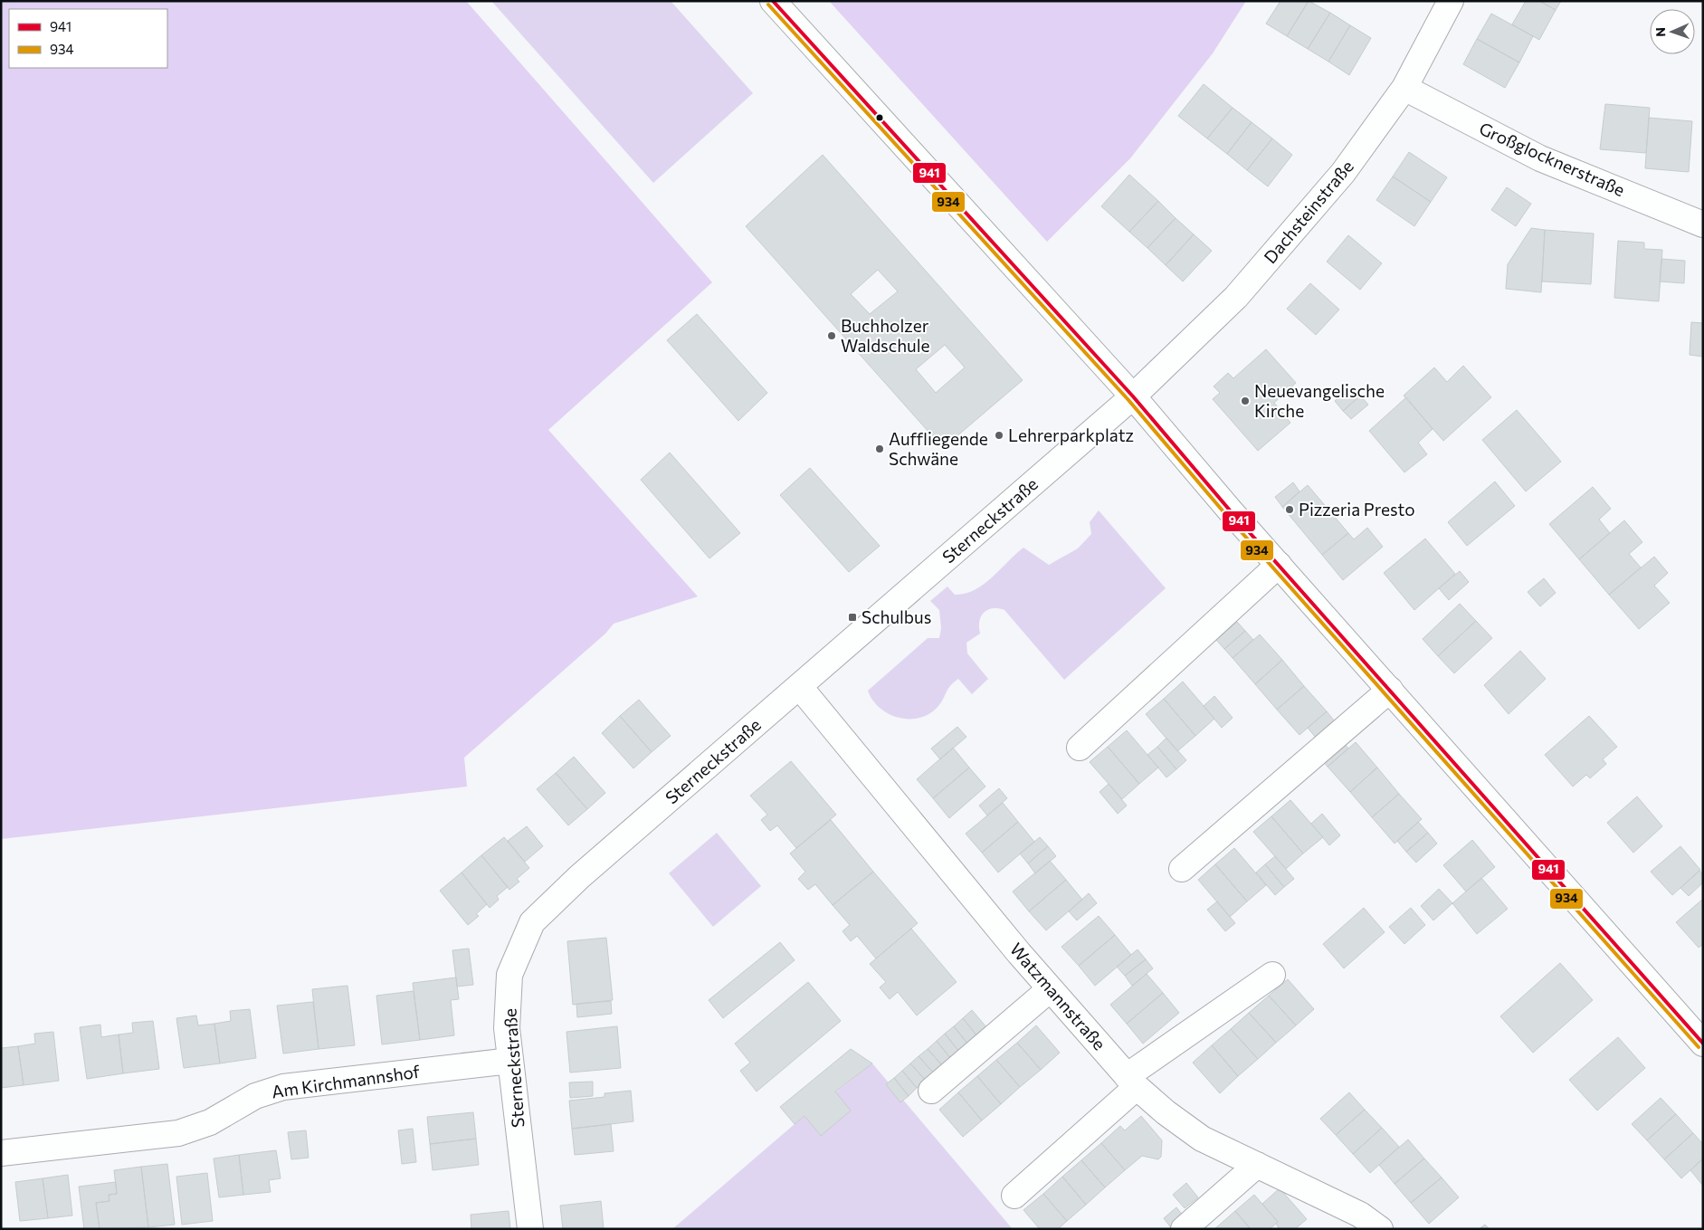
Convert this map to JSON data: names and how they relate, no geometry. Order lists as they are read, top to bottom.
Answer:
{
  "streets": {
    "street": [
      "Großglocknerstraße",
      "Dachsteinstraße",
      "Sterneckstraße",
      "Watzmannstraße",
      "Am Kirchmannshof"
    ]
  },
  "crossings": [
    ["Großglocknerstraße", "Dachsteinstraße"],
    ["Dachsteinstraße", "Sterneckstraße"],
    ["Sterneckstraße", "Watzmannstraße"],
    ["Sterneckstraße", "Am Kirchmannshof"]
  ],
  "places": {
    "other": [
      "Buchholzer Waldschule",
      "Neuevangelische Kirche",
      "Lehrerparkplatz",
      "Auffliegende Schwäne",
      "Pizzeria Presto"
    ],
    "transit": ["Schulbus"]
  },
  "lines": ["transit line 941", "transit line 934"],
  "legend": ["941", "934"],
  "north": "left"
}
